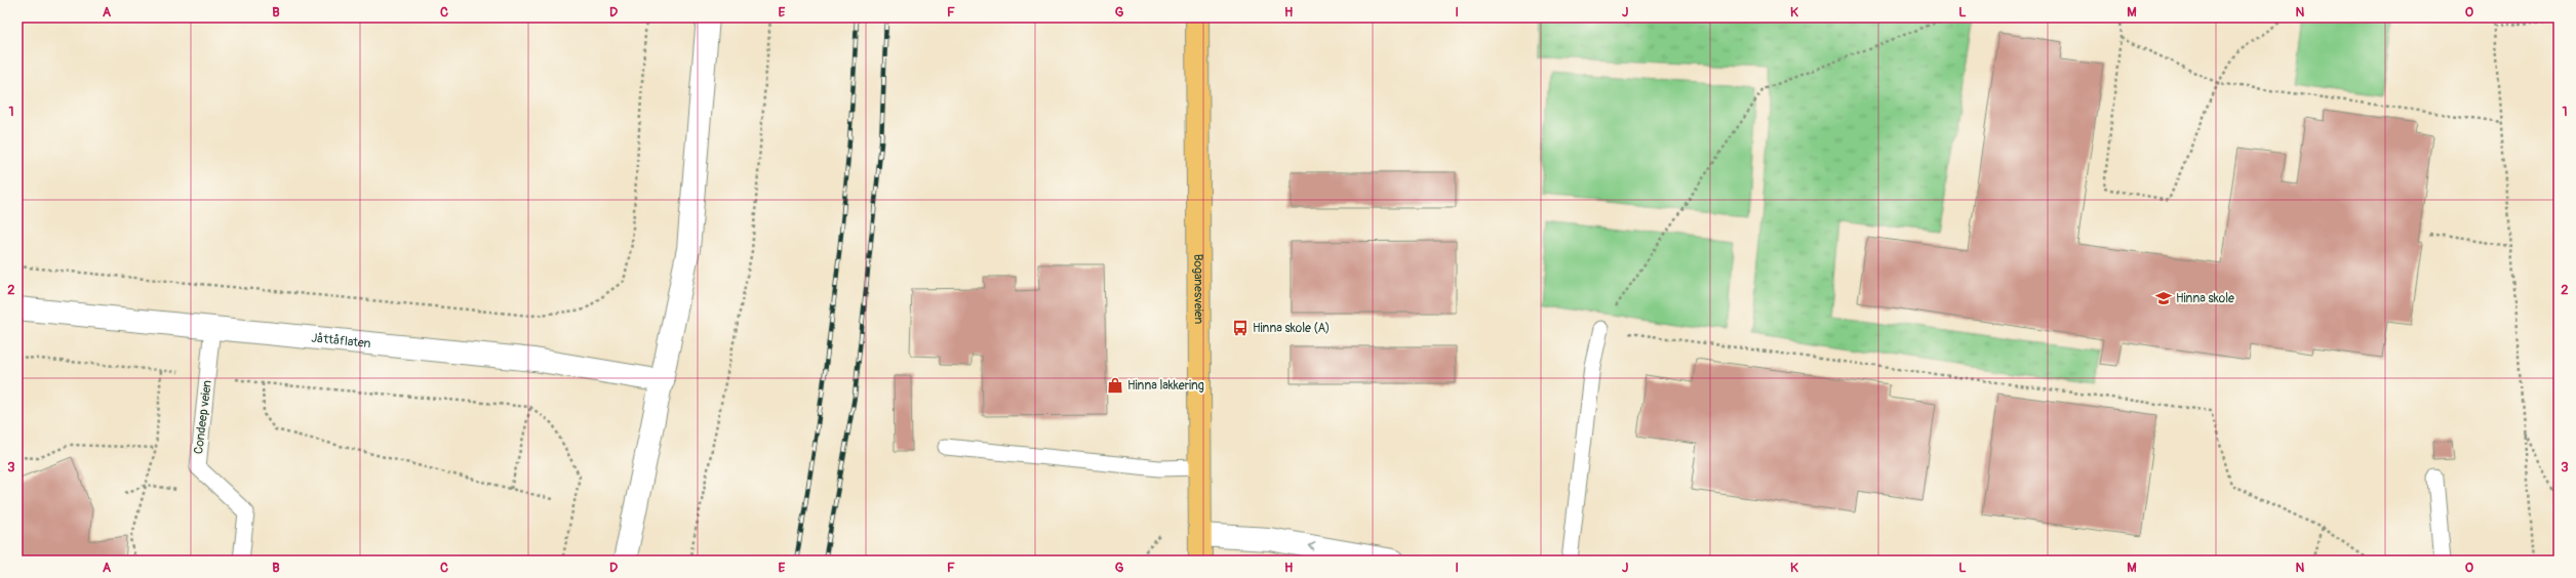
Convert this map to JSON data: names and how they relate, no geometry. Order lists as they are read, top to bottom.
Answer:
{
  "streets": {
    "main road": ["Boganesveien"],
    "street": ["Jåttåflaten"],
    "lane": ["Condeep veien"]
  },
  "crossings": [
    ["Jåttåflaten", "Condeep veien"]
  ],
  "places": {
    "school or university": ["Hinna skole"],
    "bus stop": ["Hinna skole (A)"],
    "shop": ["Hinna lakkering"]
  },
  "grid": {
    "columns": [
      "A",
      "B",
      "C",
      "D",
      "E",
      "F",
      "G",
      "H",
      "I",
      "J",
      "K",
      "L",
      "M",
      "N",
      "O"
    ],
    "rows": ["1", "2", "3"]
  }
}
